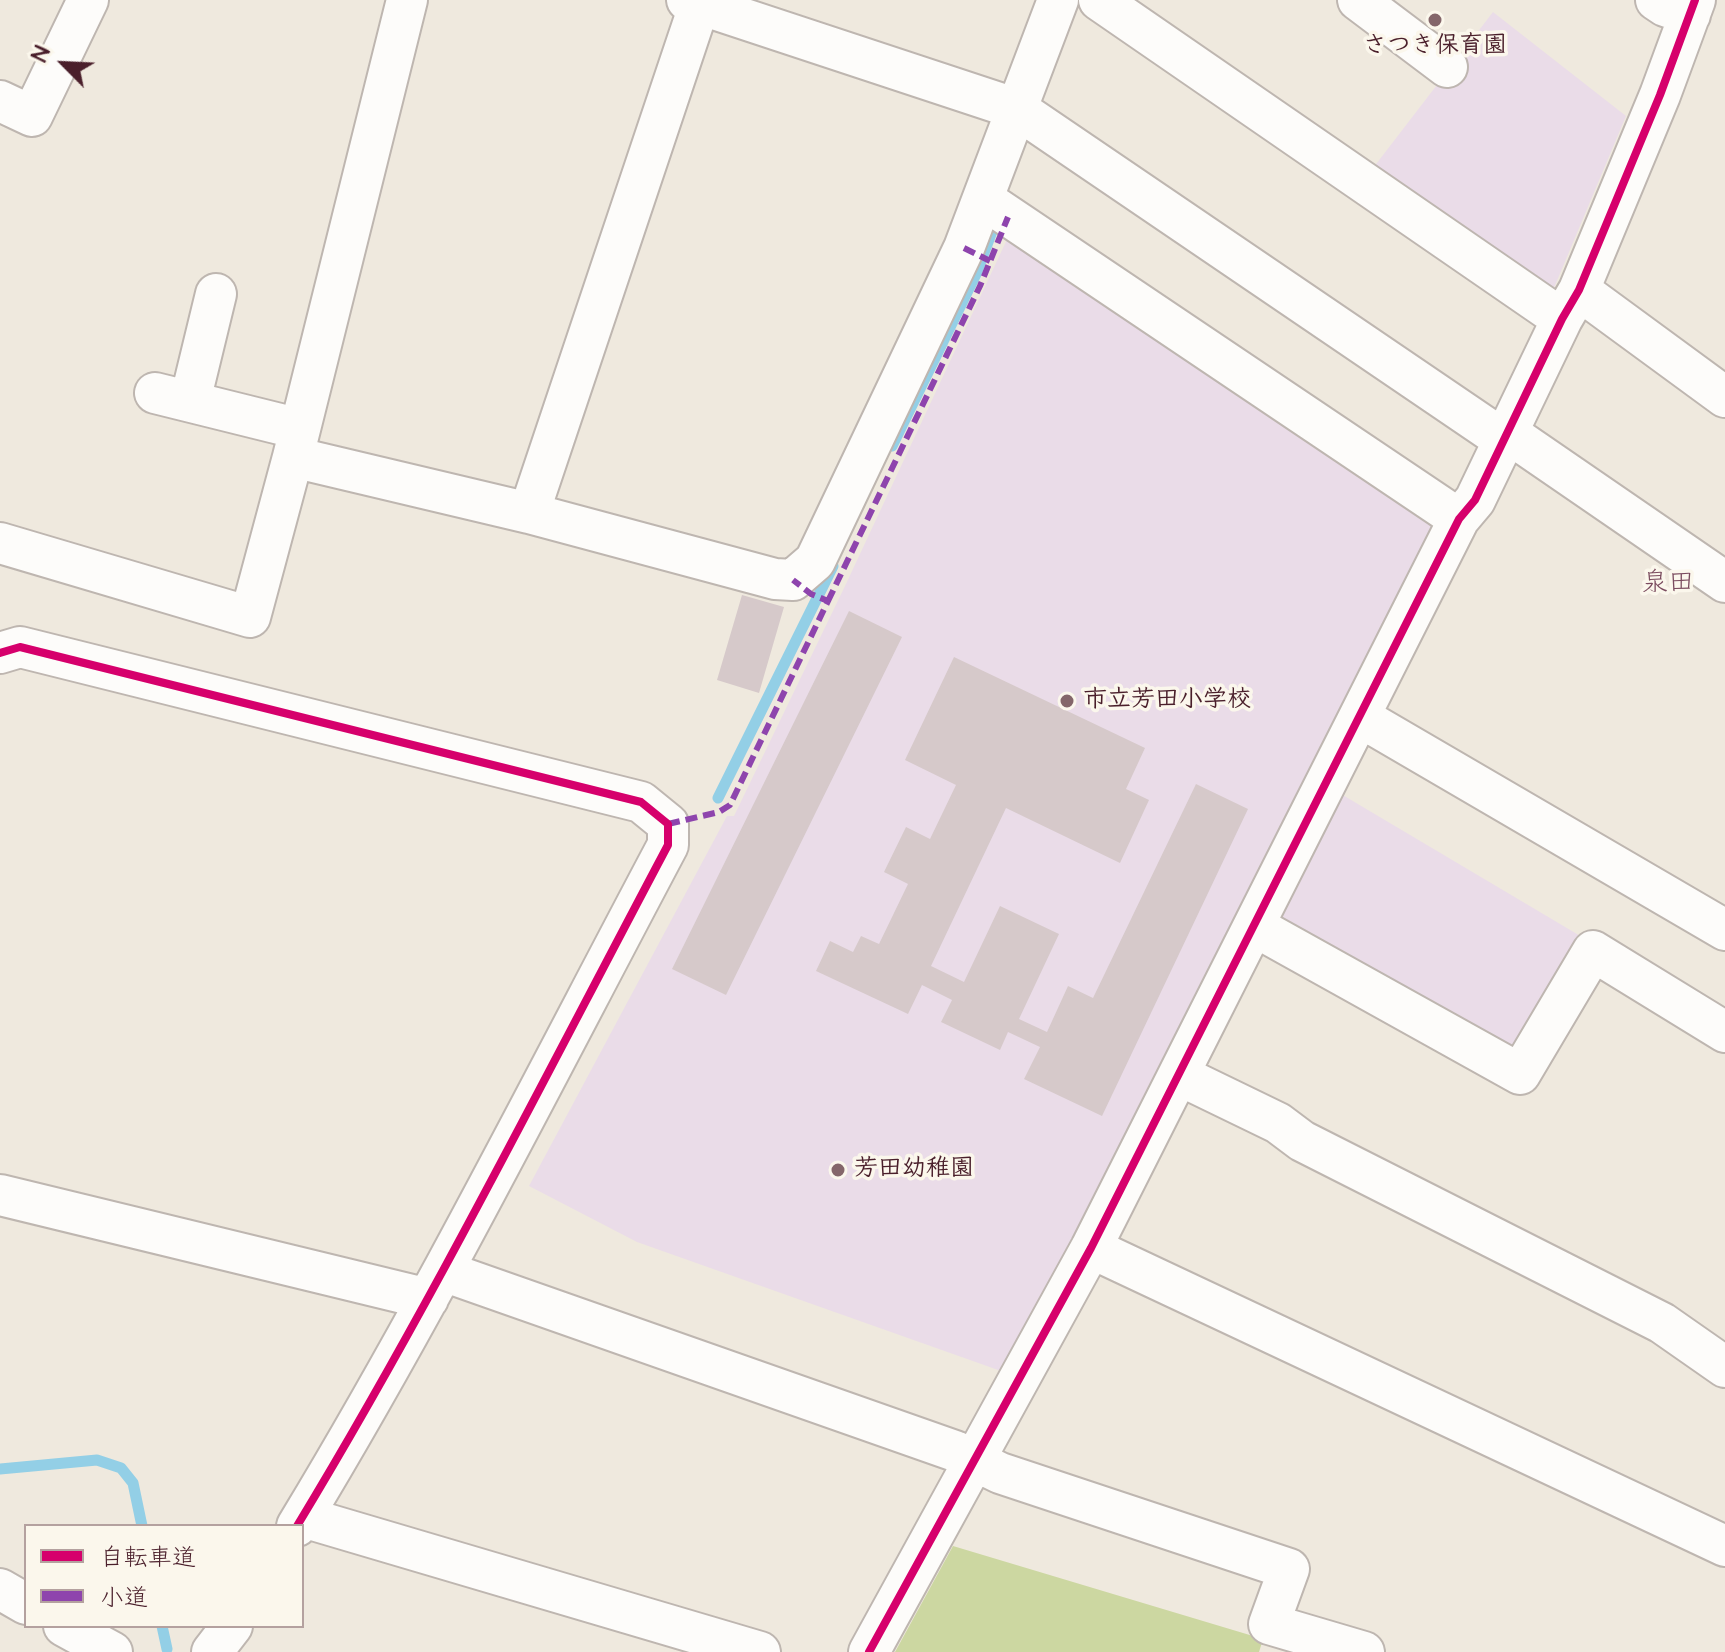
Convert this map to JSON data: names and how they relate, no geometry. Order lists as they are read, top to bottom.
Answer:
{
  "districts": ["泉田"],
  "places": ["さつき保育園", "市立芳田小学校", "芳田幼稚園"],
  "legend": ["自転車道", "小道"],
  "north": "top left"
}
